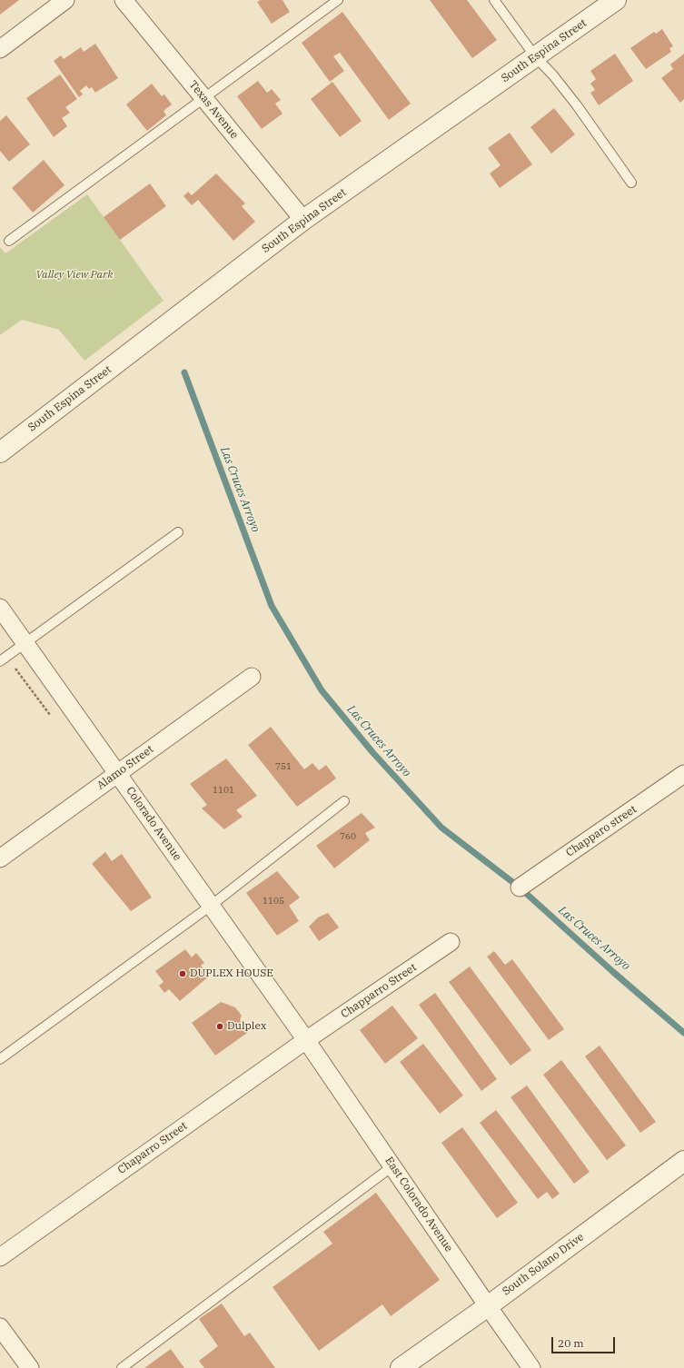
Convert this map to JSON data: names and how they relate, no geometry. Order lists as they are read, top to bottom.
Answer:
{
  "streets": {
    "street": [
      "South Espina Street",
      "Texas Avenue",
      "Alamo Street",
      "Colorado Avenue",
      "Chapparo street",
      "Chapparro Street",
      "Chaparro Street",
      "East Colorado Avenue",
      "South Solano Drive"
    ]
  },
  "crossings": [
    ["South Espina Street", "Texas Avenue"],
    ["Alamo Street", "Colorado Avenue"],
    ["Colorado Avenue", "Chapparro Street"],
    ["Colorado Avenue", "Chaparro Street"],
    ["Colorado Avenue", "East Colorado Avenue"],
    ["Chapparro Street", "Chaparro Street"],
    ["Chapparro Street", "East Colorado Avenue"],
    ["Chaparro Street", "East Colorado Avenue"],
    ["East Colorado Avenue", "South Solano Drive"]
  ],
  "water": ["Las Cruces Arroyo"],
  "parks": ["Valley View Park"],
  "places": ["DUPLEX HOUSE", "Dulplex"],
  "house_numbers": [
    "751",
    "1101",
    "760",
    "1105"
  ],
  "scale_bar": "20 m"
}
